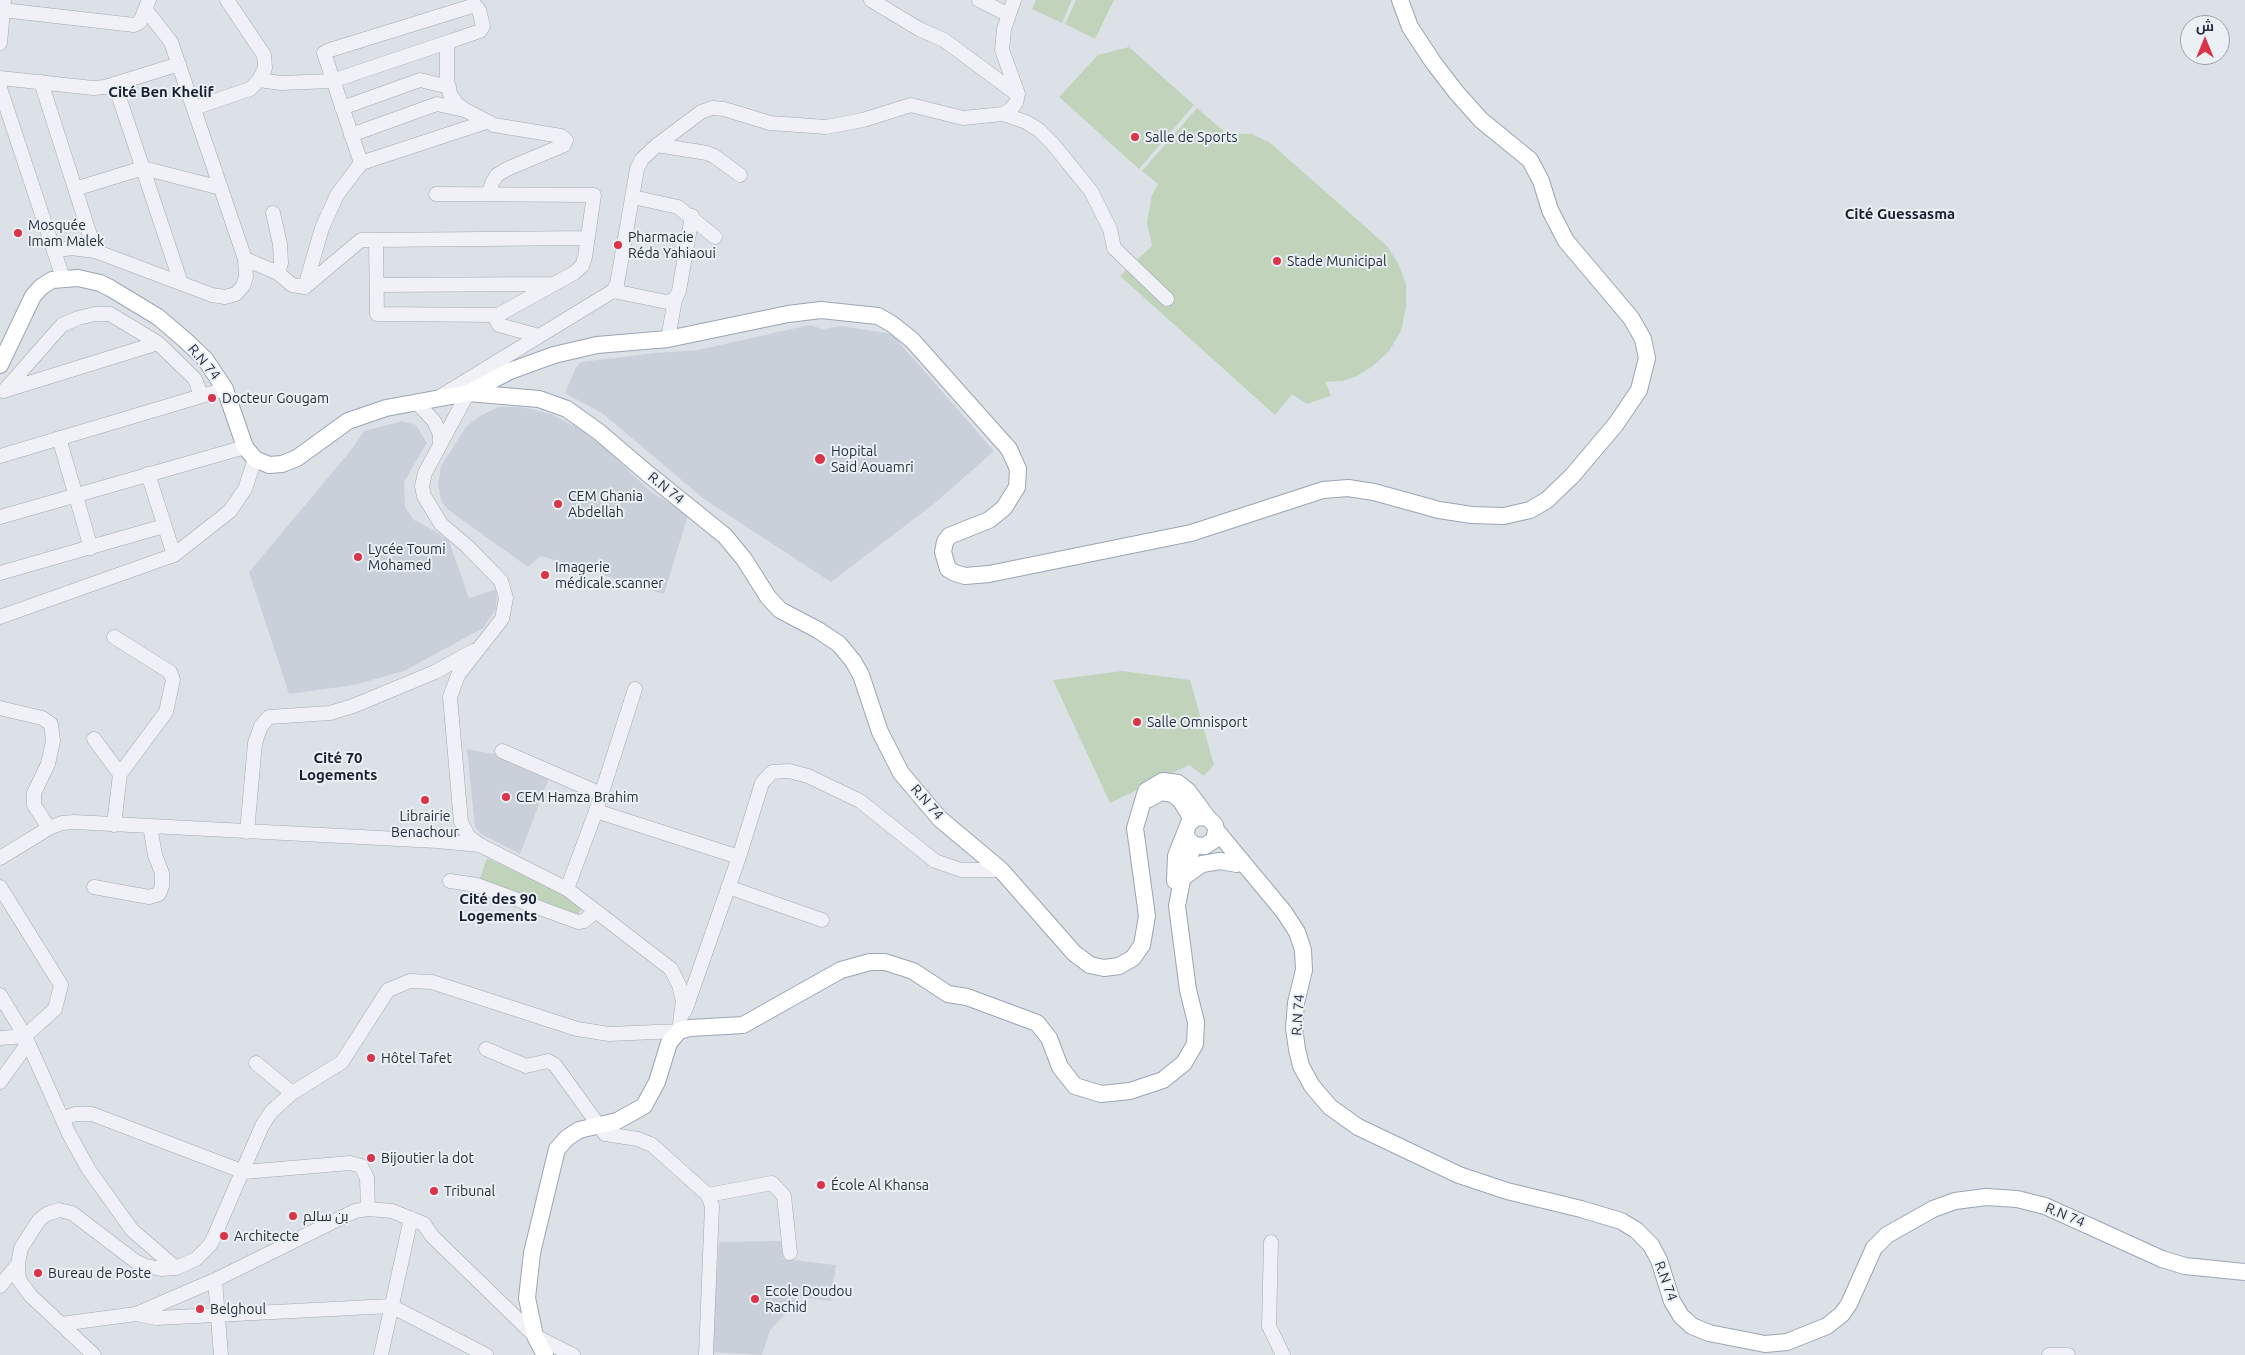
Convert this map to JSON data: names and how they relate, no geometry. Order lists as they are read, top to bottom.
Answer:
{
  "streets": {
    "main road": ["R.N 74"]
  },
  "districts": [
    "Cité Ben Khelif",
    "Cité Guessasma",
    "Cité 70 Logements",
    "Cité des 90 Logements"
  ],
  "places": [
    "Salle de Sports",
    "Mosquée Imam Malek",
    "Pharmacie Réda Yahiaoui",
    "Stade Municipal",
    "Docteur Gougam",
    "Hopital Said Aouamri",
    "CEM Ghania Abdellah",
    "Lycée Toumi Mohamed",
    "Imagerie médicale.scanner",
    "Salle Omnisport",
    "CEM Hamza Brahim",
    "Librairie Benachour",
    "Hôtel Tafet",
    "Bijoutier la dot",
    "École Al Khansa",
    "Tribunal",
    "بن سالم",
    "Architecte",
    "Bureau de Poste",
    "Ecole Doudou Rachid",
    "Belghoul"
  ],
  "north": "top"
}
